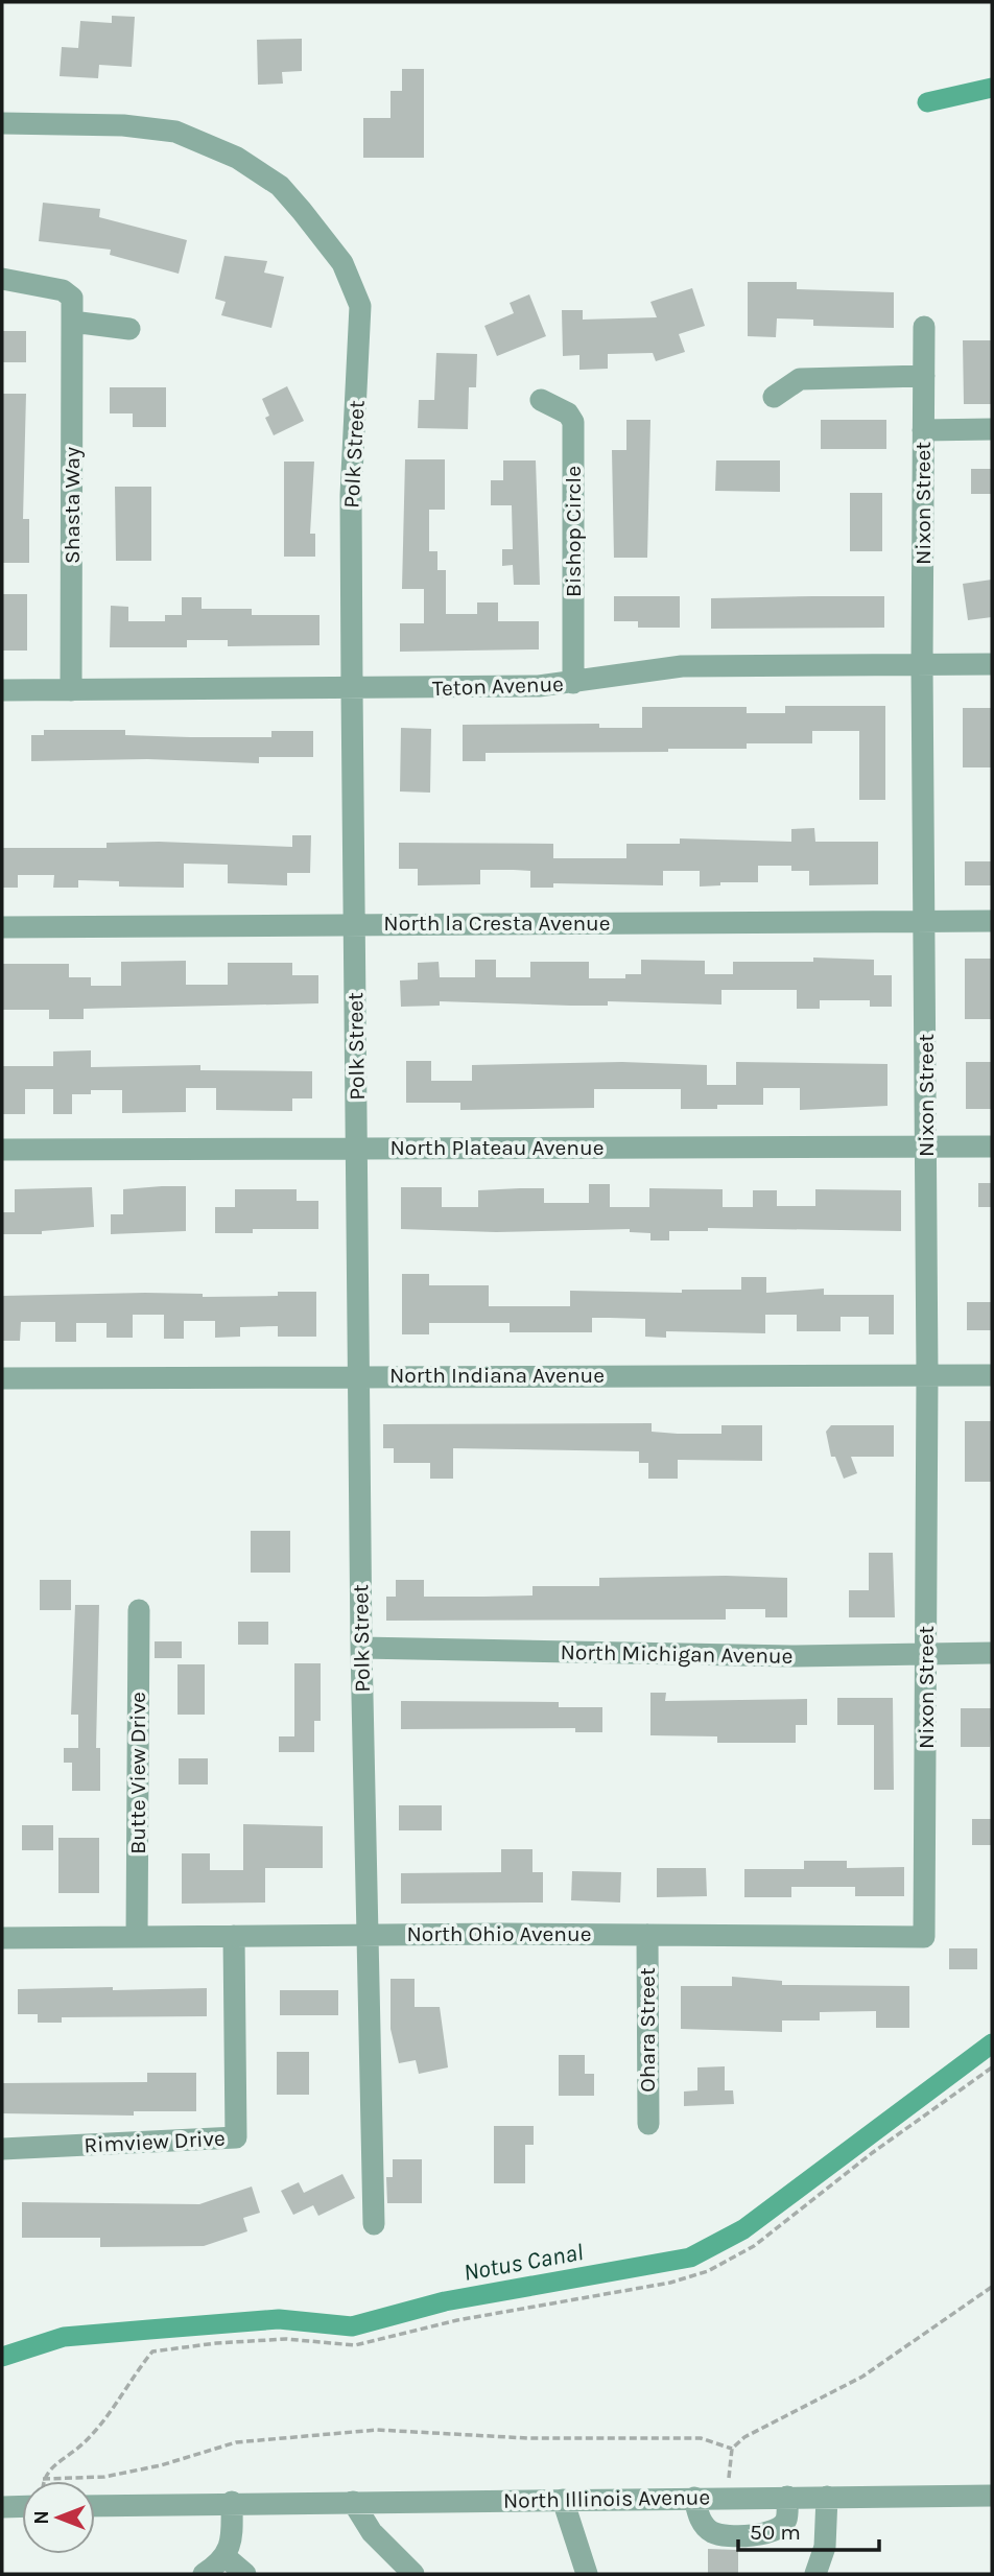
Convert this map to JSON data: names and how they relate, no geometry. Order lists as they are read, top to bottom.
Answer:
{
  "streets": {
    "street": [
      "Polk Street",
      "Nixon Street",
      "Shasta Way",
      "Bishop Circle",
      "Teton Avenue",
      "North la Cresta Avenue",
      "North Plateau Avenue",
      "North Indiana Avenue",
      "North Michigan Avenue",
      "Butte View Drive",
      "North Ohio Avenue",
      "Ohara Street",
      "Rimview Drive",
      "North Illinois Avenue"
    ]
  },
  "crossings": [
    ["Polk Street", "Teton Avenue"],
    ["Polk Street", "North la Cresta Avenue"],
    ["Polk Street", "North Plateau Avenue"],
    ["Polk Street", "North Indiana Avenue"],
    ["Polk Street", "North Michigan Avenue"],
    ["Polk Street", "North Ohio Avenue"],
    ["Nixon Street", "Teton Avenue"],
    ["Nixon Street", "North la Cresta Avenue"],
    ["Nixon Street", "North Plateau Avenue"],
    ["Nixon Street", "North Indiana Avenue"],
    ["Nixon Street", "North Michigan Avenue"],
    ["Nixon Street", "North Ohio Avenue"],
    ["Shasta Way", "Teton Avenue"],
    ["Bishop Circle", "Teton Avenue"],
    ["Butte View Drive", "North Ohio Avenue"],
    ["North Ohio Avenue", "Ohara Street"],
    ["North Ohio Avenue", "Rimview Drive"]
  ],
  "water": ["Notus Canal"],
  "scale_bar": "50 m",
  "north": "left"
}
